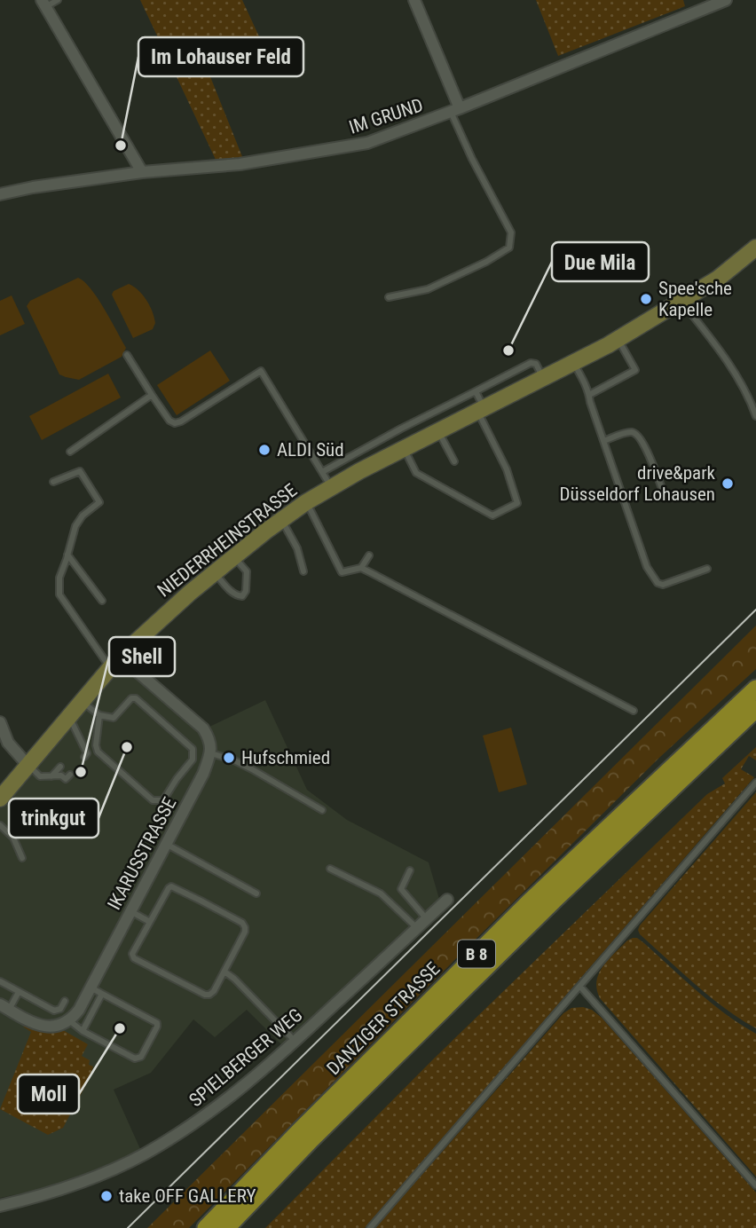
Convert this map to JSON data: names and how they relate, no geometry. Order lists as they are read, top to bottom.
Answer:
{
  "streets": {
    "main road": ["B 8", "DANZIGER STRASSE"],
    "street": [
      "IM GRUND",
      "NIEDERRHEINSTRASSE",
      "IKARUSSTRASSE",
      "SPIELBERGER WEG"
    ]
  },
  "places": [
    "Im Lohauser Feld",
    "Spee'sche Kapelle",
    "Due Mila",
    "ALDI Süd",
    "drive&park Düsseldorf Lohausen",
    "trinkgut",
    "Hufschmied",
    "Shell",
    "Moll",
    "take OFF GALLERY"
  ]
}
